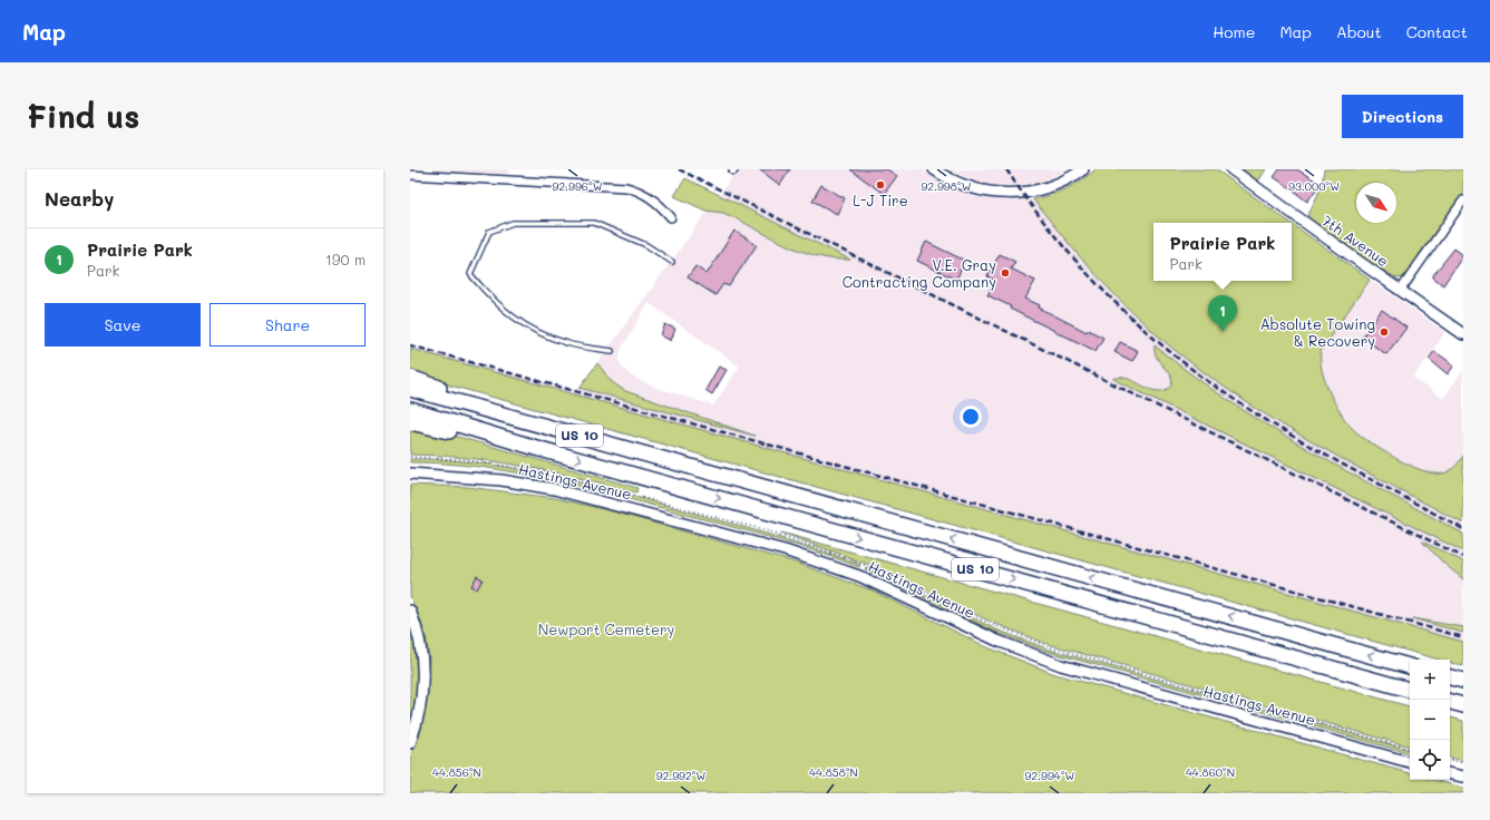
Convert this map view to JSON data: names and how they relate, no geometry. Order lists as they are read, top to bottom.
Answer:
{
  "streets": {
    "highway": ["US 10"],
    "street": ["7th Avenue", "Hastings Avenue"]
  },
  "parks": ["Newport Cemetery"],
  "places": ["L-J Tire", "V.E. Gray Contracting Company", "Absolute Towing & Recovery"],
  "north": "bottom right",
  "page": {
    "header": "Map",
    "nav": [
      "Home",
      "Map",
      "About",
      "Contact"
    ],
    "buttons": [
      "Directions",
      ["Save", "Share"]
    ],
    "title": "Find us",
    "heading": "Nearby",
    "popup": ["Prairie Park", "Park"],
    "list": [
      {
        "mark": "1",
        "name": "Prairie Park",
        "note": "Park",
        "value": "190 m"
      }
    ],
    "pins": "1",
    "map_buttons": ["+", "−"]
  },
  "coordinates": [
    "92.996°W",
    "92.998°W",
    "93.000°W",
    "44.856°N",
    "44.858°N",
    "44.860°N",
    "92.992°W",
    "92.994°W"
  ]
}
